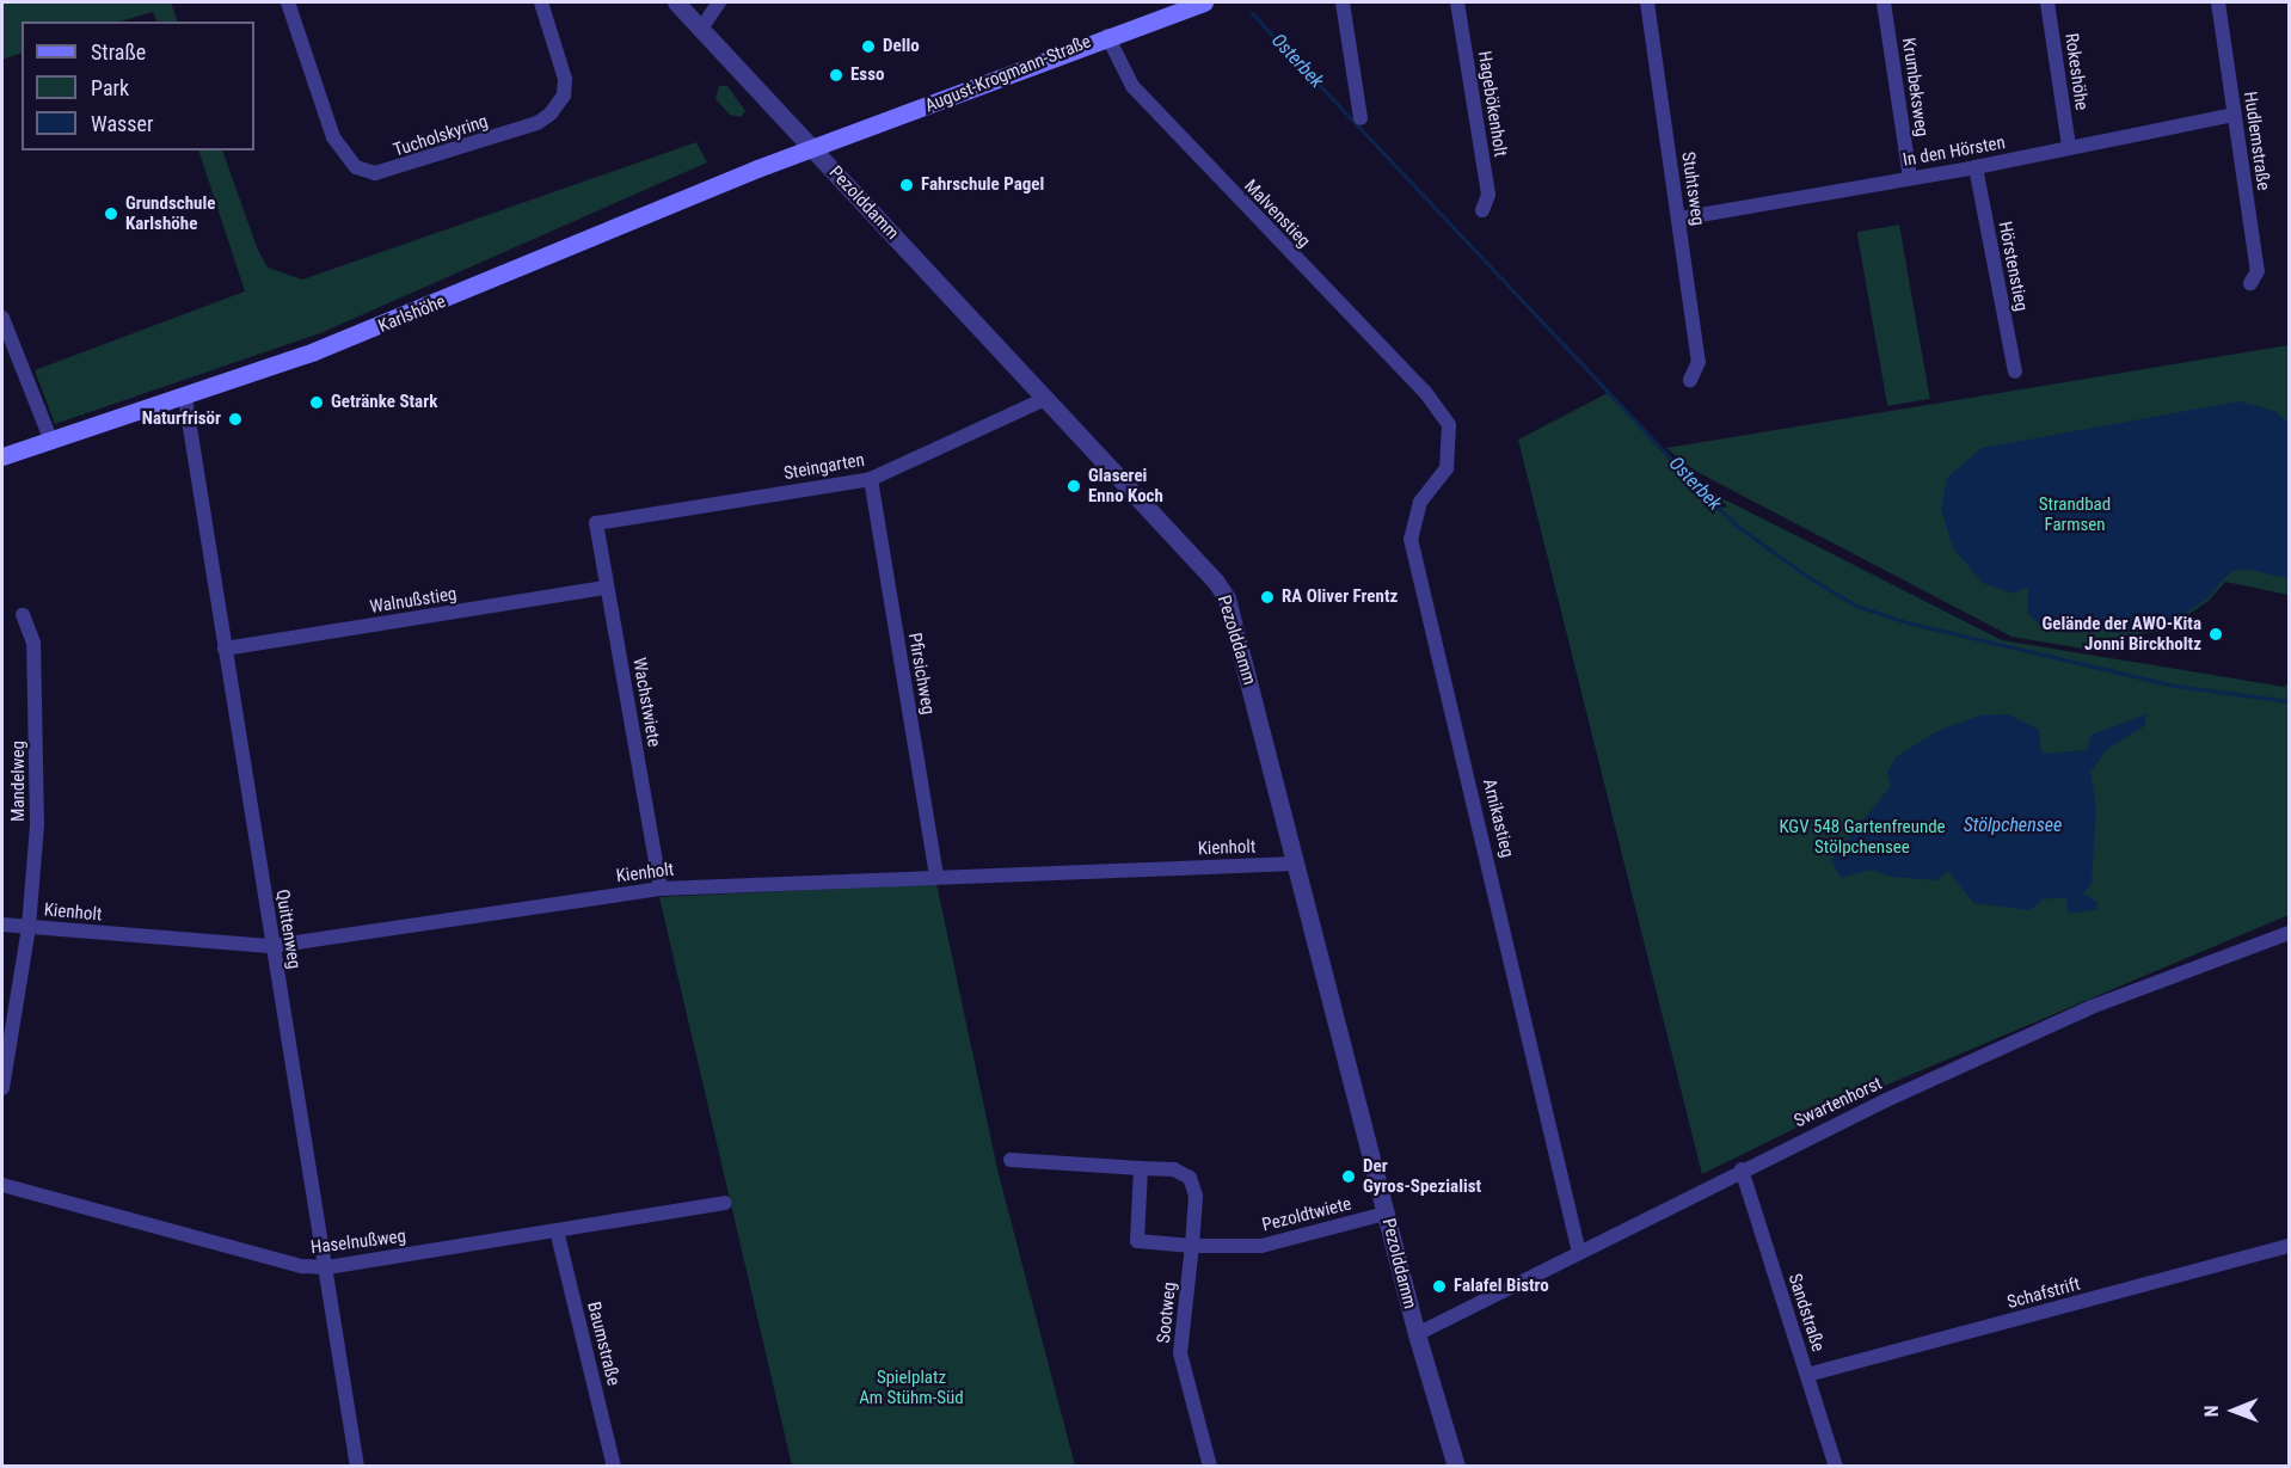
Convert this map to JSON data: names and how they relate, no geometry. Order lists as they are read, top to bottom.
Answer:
{
  "streets": {
    "main road": ["August-Krogmann-Straße", "Karlshöhe"],
    "street": [
      "Rokeshöhe",
      "Krumbeksweg",
      "Hagebökenholt",
      "Tucholskyring",
      "Hudlemstraße",
      "In den Hörsten",
      "Stuhtsweg",
      "Pezolddamm",
      "Malvenstieg",
      "Hörstenstieg",
      "Steingarten",
      "Walnußstieg",
      "Pfirsichweg",
      "Wachstwiete",
      "Mandelweg",
      "Arnikastieg",
      "Kienholt",
      "Quittenweg",
      "Swartenhorst",
      "Pezoldtwiete",
      "Haselnußweg",
      "Schafstrift",
      "Sootweg",
      "Sandstraße",
      "Baumstraße"
    ]
  },
  "crossings": [
    ["Rokeshöhe", "In den Hörsten"],
    ["August-Krogmann-Straße", "Pezolddamm"],
    ["August-Krogmann-Straße", "Malvenstieg"],
    ["August-Krogmann-Straße", "Karlshöhe"],
    ["Krumbeksweg", "In den Hörsten"],
    ["Hudlemstraße", "In den Hörsten"],
    ["In den Hörsten", "Stuhtsweg"],
    ["In den Hörsten", "Hörstenstieg"],
    ["Pezolddamm", "Karlshöhe"],
    ["Pezolddamm", "Steingarten"],
    ["Pezolddamm", "Kienholt"],
    ["Pezolddamm", "Swartenhorst"],
    ["Pezolddamm", "Pezoldtwiete"],
    ["Malvenstieg", "Arnikastieg"],
    ["Karlshöhe", "Quittenweg"],
    ["Steingarten", "Pfirsichweg"],
    ["Steingarten", "Wachstwiete"],
    ["Walnußstieg", "Wachstwiete"],
    ["Walnußstieg", "Quittenweg"],
    ["Pfirsichweg", "Kienholt"],
    ["Wachstwiete", "Kienholt"],
    ["Mandelweg", "Kienholt"],
    ["Arnikastieg", "Swartenhorst"],
    ["Kienholt", "Quittenweg"],
    ["Quittenweg", "Haselnußweg"],
    ["Swartenhorst", "Sandstraße"],
    ["Pezoldtwiete", "Sootweg"],
    ["Haselnußweg", "Baumstraße"],
    ["Schafstrift", "Sandstraße"]
  ],
  "water": ["Osterbek", "Stölpchensee"],
  "parks": ["Strandbad Farmsen", "KGV 548 Gartenfreunde Stölpchensee", "Spielplatz Am Stühm-Süd"],
  "places": [
    "Dello",
    "Esso",
    "Fahrschule Pagel",
    "Grundschule Karlshöhe",
    "Getränke Stark",
    "Naturfrisör",
    "Glaserei Enno Koch",
    "RA Oliver Frentz",
    "Gelände der AWO-Kita Jonni Birckholtz",
    "Der Gyros-Spezialist",
    "Falafel Bistro"
  ],
  "legend": ["Straße", "Park", "Wasser"],
  "north": "left"
}
